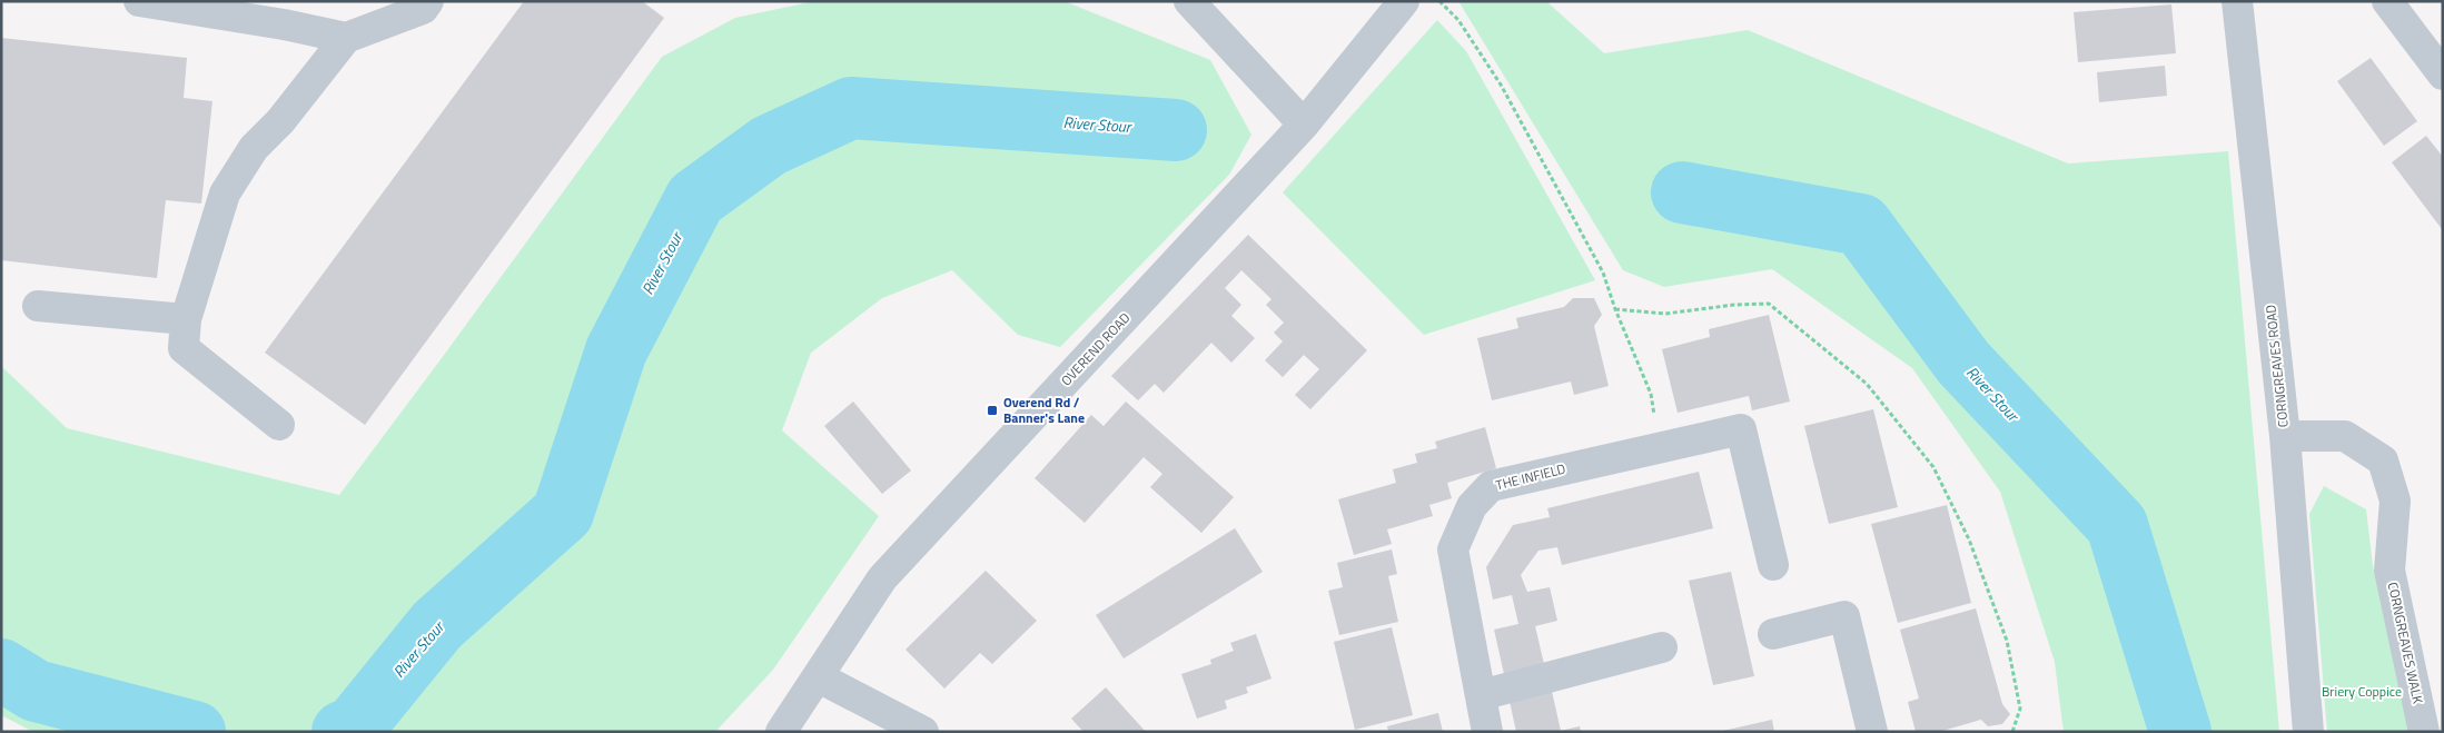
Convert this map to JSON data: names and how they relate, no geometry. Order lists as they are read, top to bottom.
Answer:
{
  "streets": {
    "street": [
      "OVEREND ROAD",
      "CORNGREAVES ROAD",
      "THE INFIELD",
      "CORNGREAVES WALK"
    ]
  },
  "crossings": [
    ["CORNGREAVES ROAD", "CORNGREAVES WALK"]
  ],
  "water": ["River Stour"],
  "parks": ["Briery Coppice"],
  "places": {
    "transit": ["Overend Rd / Banner's Lane"]
  }
}
